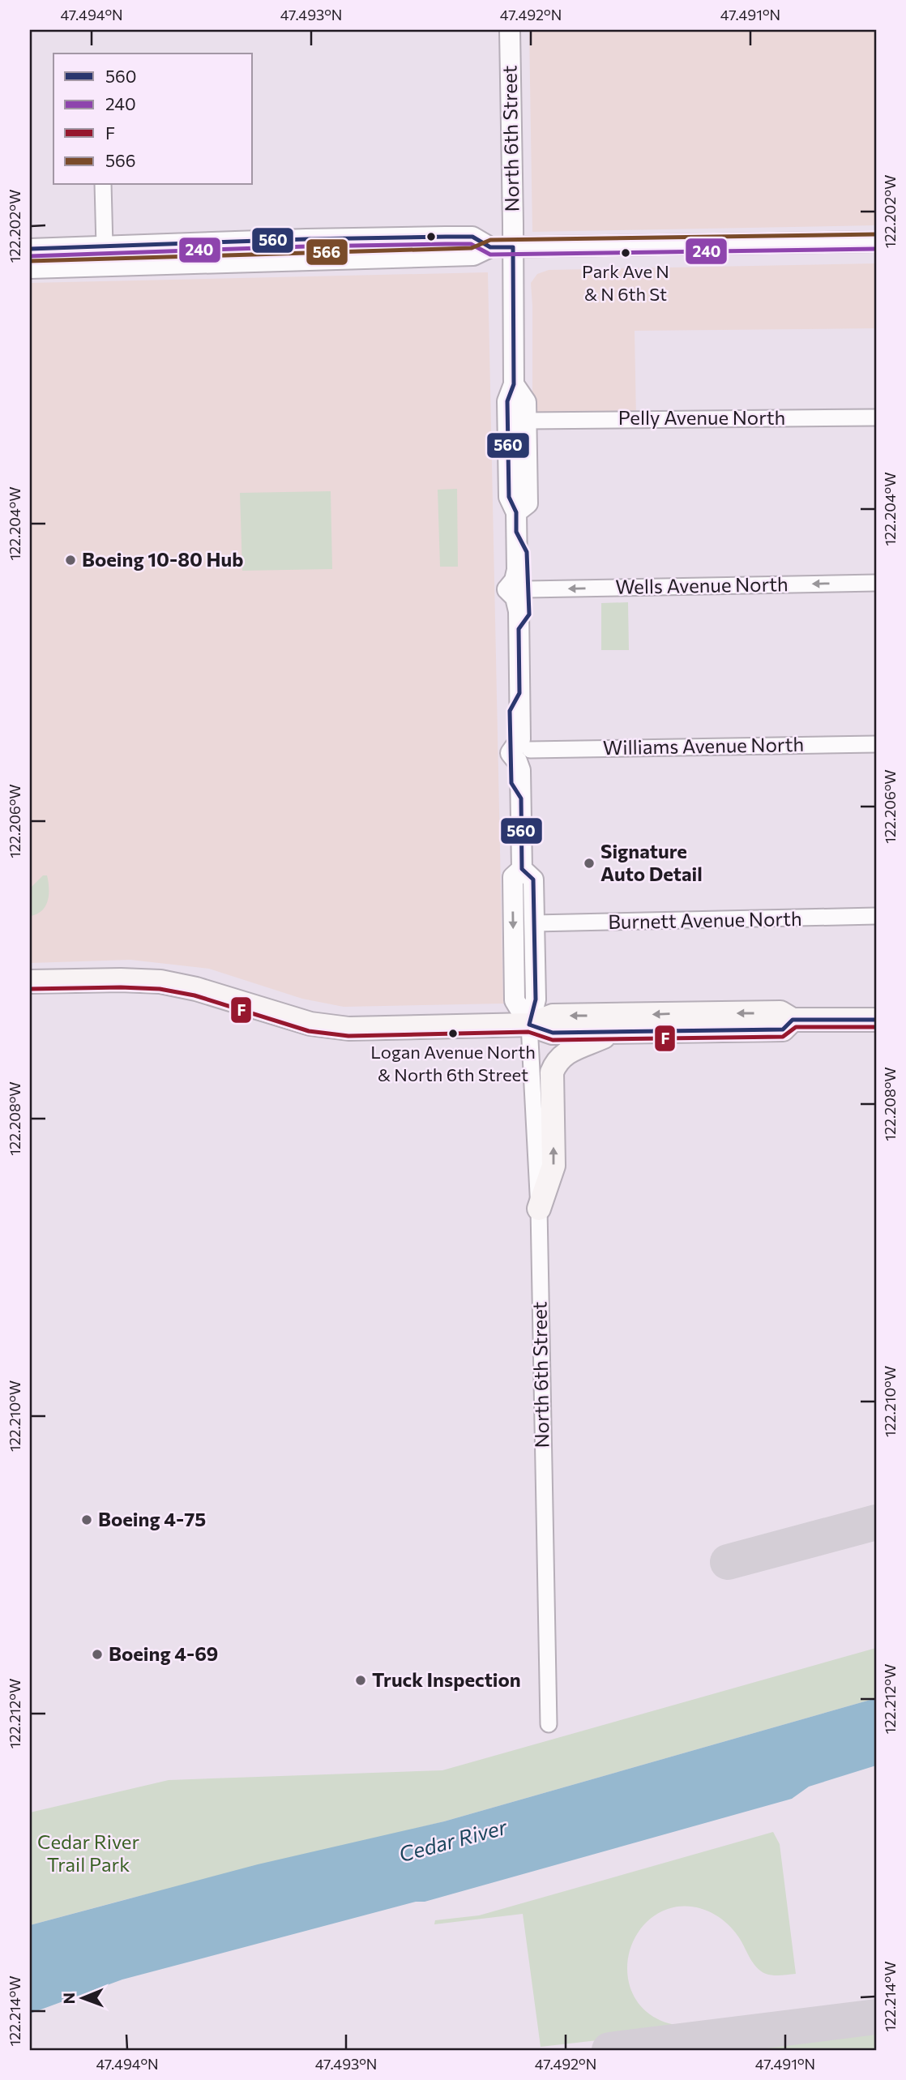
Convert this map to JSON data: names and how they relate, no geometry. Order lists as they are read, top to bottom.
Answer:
{
  "streets": {
    "street": [
      "North 6th Street",
      "Pelly Avenue North",
      "Wells Avenue North",
      "Williams Avenue North",
      "Burnett Avenue North"
    ]
  },
  "crossings": [
    ["North 6th Street", "Pelly Avenue North"],
    ["North 6th Street", "Wells Avenue North"],
    ["North 6th Street", "Williams Avenue North"],
    ["North 6th Street", "Burnett Avenue North"]
  ],
  "one_way": ["Wells Avenue North"],
  "water": ["Cedar River"],
  "parks": ["Cedar River Trail Park"],
  "places": [
    "Park Ave N & N 6th St",
    "Boeing 10-80 Hub",
    "Signature Auto Detail",
    "Logan Avenue North & North 6th Street",
    "Boeing 4-75",
    "Boeing 4-69",
    "Truck Inspection"
  ],
  "lines": [
    "transit line 566",
    "transit line 560",
    "transit line 240",
    "transit line F"
  ],
  "legend": [
    "560",
    "240",
    "F",
    "566"
  ],
  "north": "left",
  "coordinates": [
    "47.494°N",
    "47.493°N",
    "47.492°N",
    "47.491°N",
    "122.202°W",
    "122.204°W",
    "122.206°W",
    "122.208°W",
    "122.210°W",
    "122.212°W",
    "122.214°W"
  ]
}
